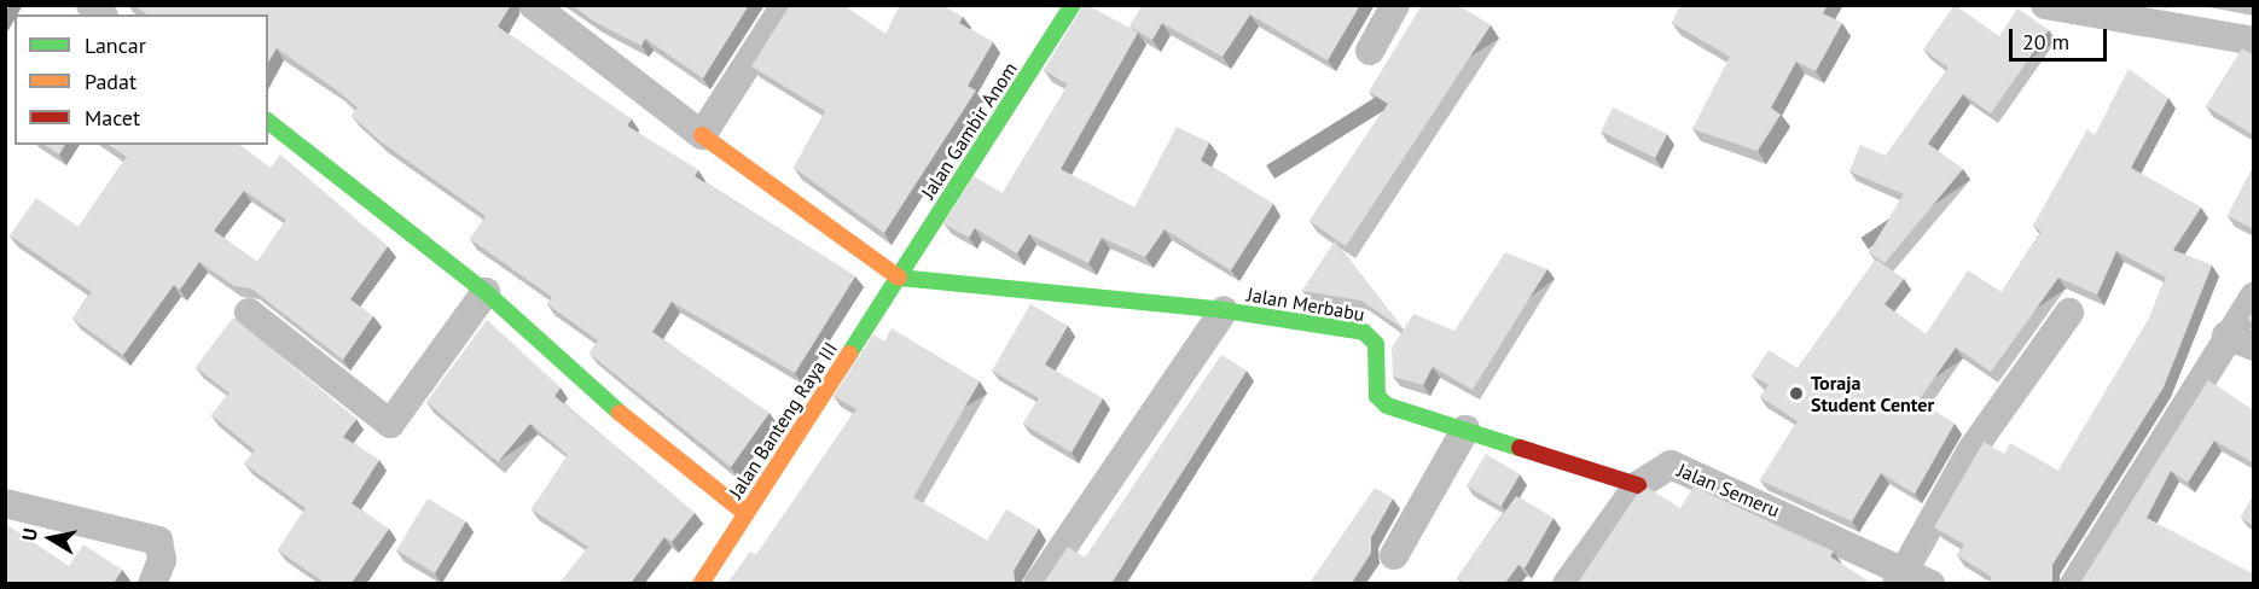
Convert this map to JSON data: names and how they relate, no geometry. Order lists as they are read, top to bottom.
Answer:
{
  "streets": {
    "street": [
      "Jalan Gambir Anom",
      "Jalan Merbabu",
      "Jalan Banteng Raya III",
      "Jalan Semeru"
    ]
  },
  "crossings": [
    ["Jalan Gambir Anom", "Jalan Merbabu"],
    ["Jalan Gambir Anom", "Jalan Banteng Raya III"],
    ["Jalan Merbabu", "Jalan Banteng Raya III"],
    ["Jalan Merbabu", "Jalan Semeru"]
  ],
  "places": ["Toraja Student Center"],
  "legend": ["Lancar", "Padat", "Macet"],
  "scale_bar": "20 m",
  "north": "left"
}
